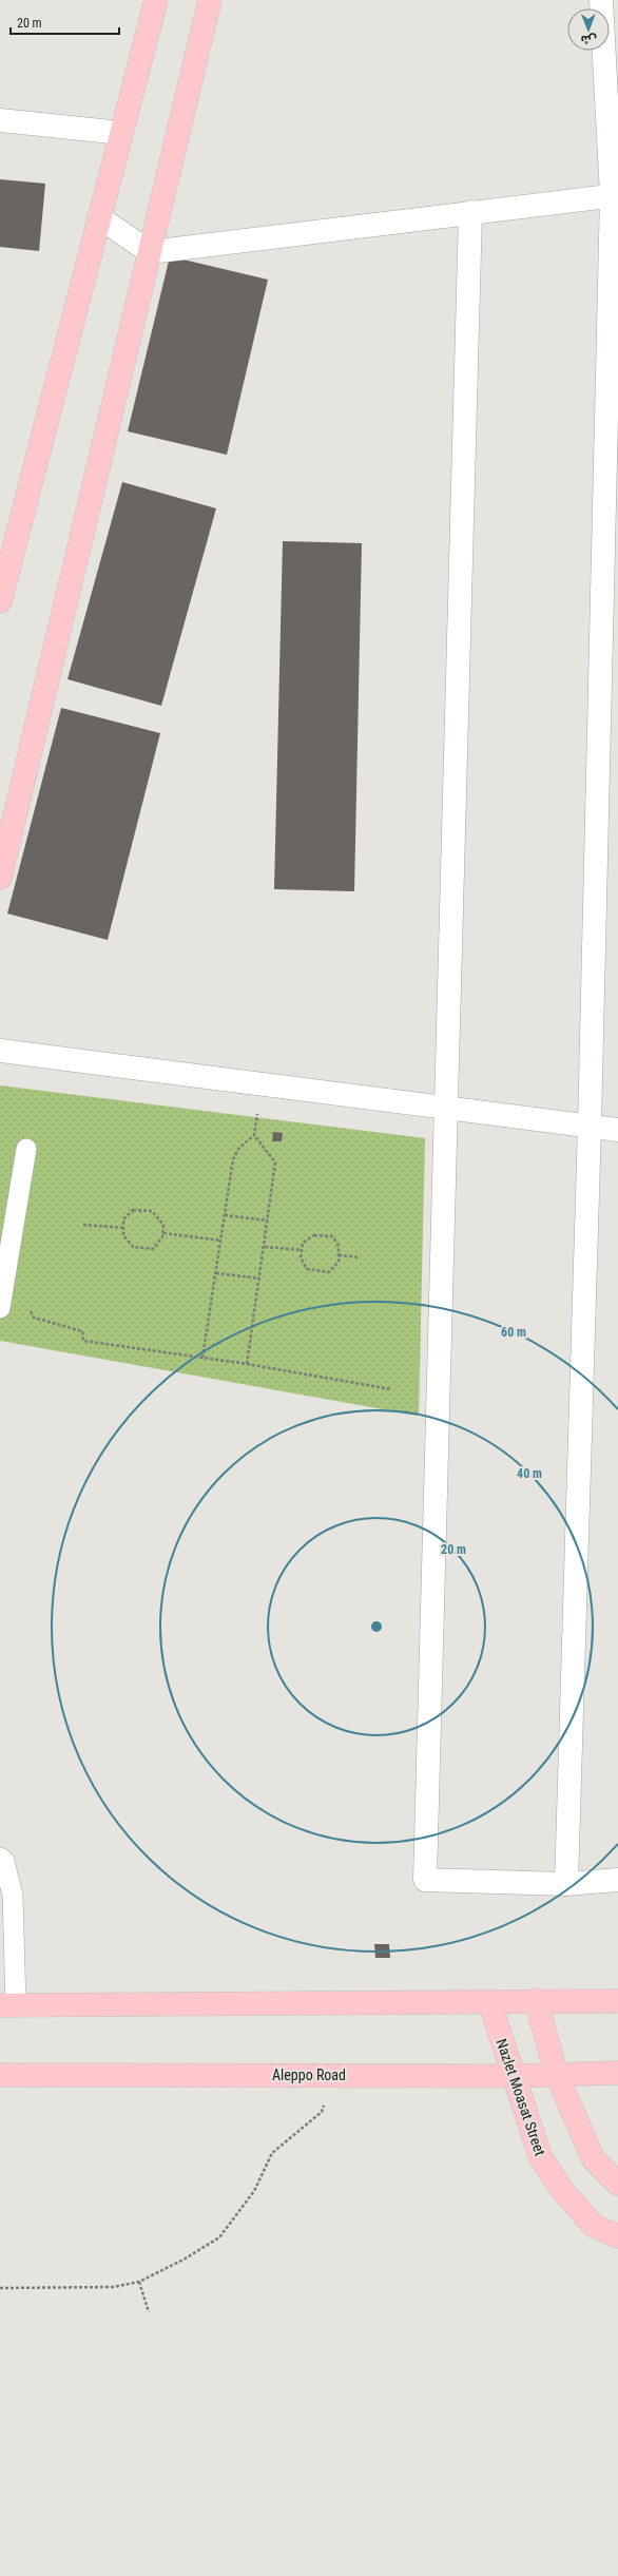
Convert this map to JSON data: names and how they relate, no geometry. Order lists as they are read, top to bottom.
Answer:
{
  "streets": {
    "main road": ["Aleppo Road", "Nazlet Moasat Street"]
  },
  "crossings": [
    ["Aleppo Road", "Nazlet Moasat Street"]
  ],
  "scale_bar": "20 m",
  "north": "bottom",
  "rings": ["60 m", "40 m", "20 m"]
}
